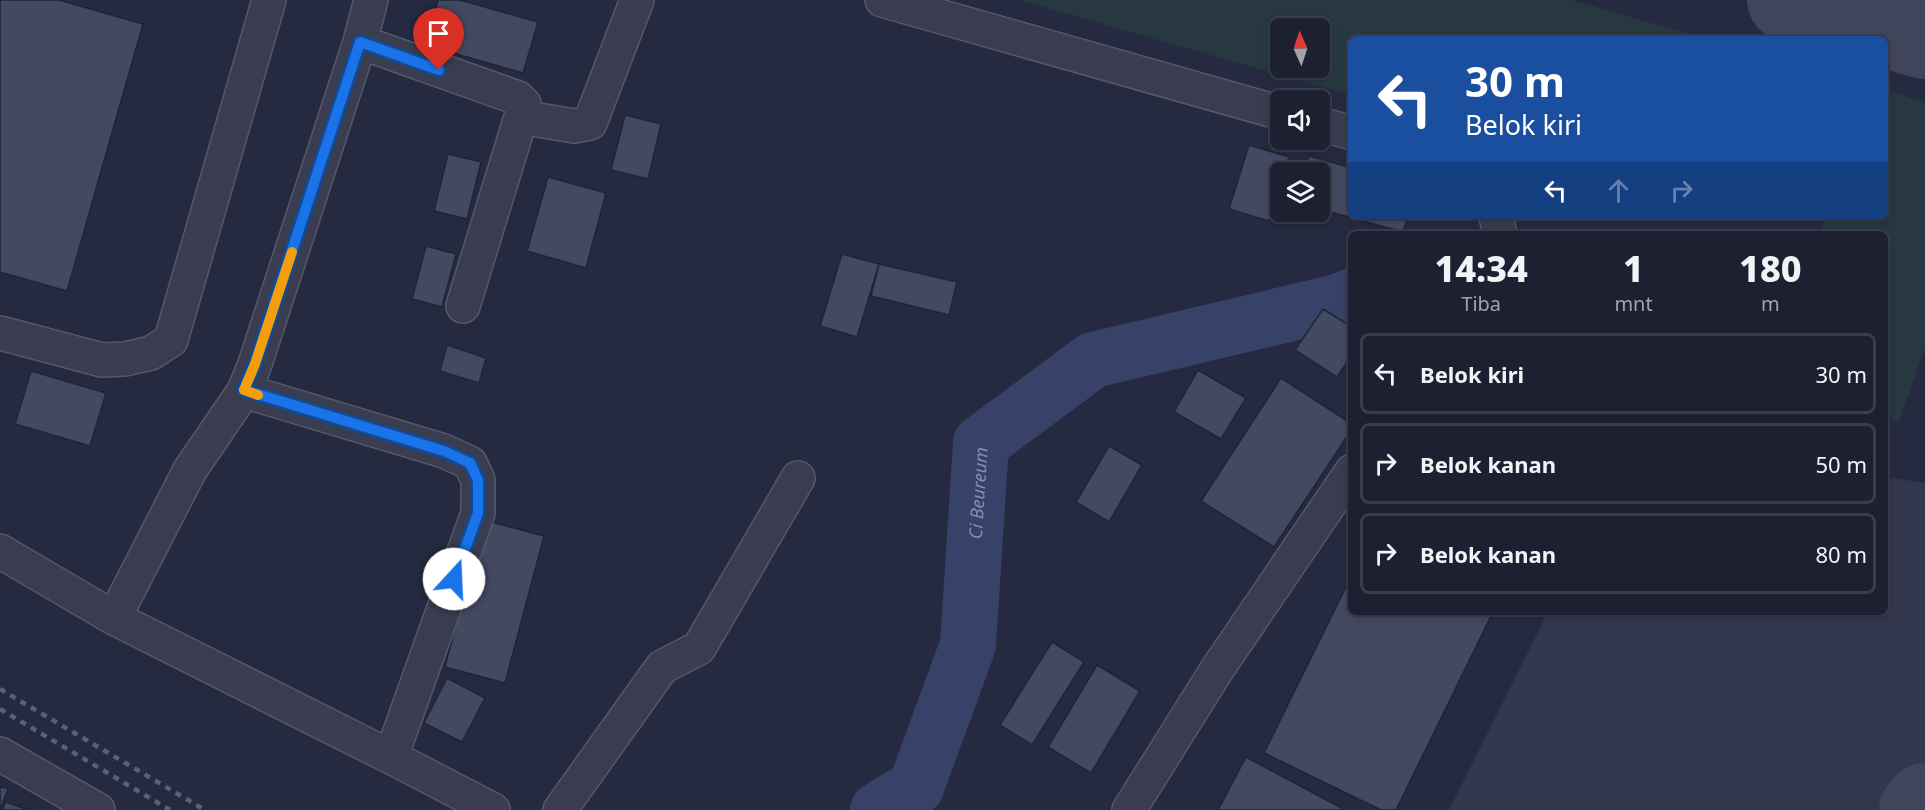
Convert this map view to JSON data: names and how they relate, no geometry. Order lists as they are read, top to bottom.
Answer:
{
  "water": ["Ci Beureum"],
  "north": "top",
  "page": {
    "turn": ["30 m", "Belok kiri"],
    "eta": [
      "14:34",
      "Tiba",
      "1",
      "mnt",
      "180",
      "m"
    ],
    "list": [
      {
        "name": "Belok kiri",
        "value": "30 m"
      },
      {
        "name": "Belok kanan",
        "value": "50 m"
      },
      {
        "name": "Belok kanan",
        "value": "80 m"
      }
    ]
  }
}
